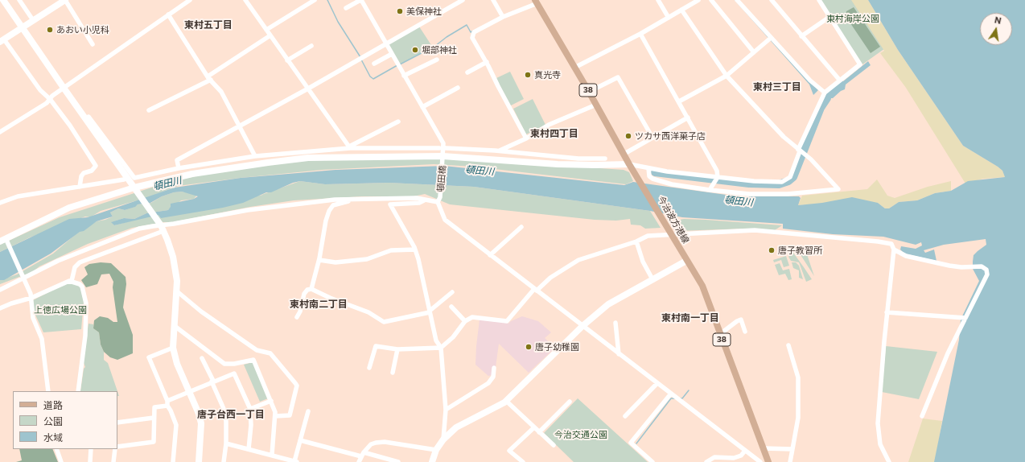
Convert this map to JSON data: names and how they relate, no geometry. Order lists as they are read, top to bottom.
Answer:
{
  "streets": {
    "main road": ["38", "今治波方港線"],
    "street": ["頓田橋"]
  },
  "districts": [
    "東村五丁目",
    "東村三丁目",
    "東村四丁目",
    "東村南二丁目",
    "東村南一丁目",
    "唐子台西一丁目"
  ],
  "water": ["頓田川"],
  "parks": ["東村海岸公園", "上徳広場公園", "今治交通公園"],
  "places": [
    "美保神社",
    "あおい小児科",
    "堀部神社",
    "真光寺",
    "ツカサ西洋菓子店",
    "唐子教習所",
    "唐子幼稚園"
  ],
  "legend": ["道路", "公園", "水域"],
  "north": "top"
}
